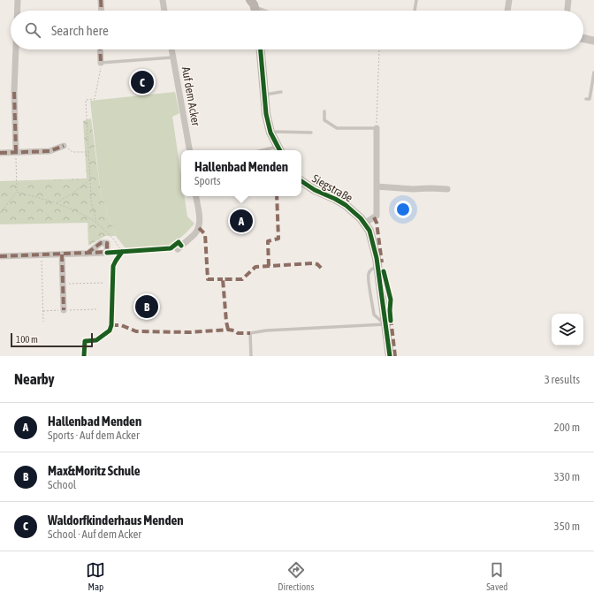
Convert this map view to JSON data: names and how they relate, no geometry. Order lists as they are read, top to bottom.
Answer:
{
  "streets": {
    "main road": ["Siegstraße"],
    "street": ["Auf dem Acker"]
  },
  "scale_bar": "100 m",
  "page": {
    "search": "Search here",
    "pins": ["C", "A", "B"],
    "popup": ["Hallenbad Menden", "Sports"],
    "scale": "100 m",
    "heading": ["Nearby", "3 results"],
    "list": [
      {
        "mark": "A",
        "name": "Hallenbad Menden",
        "note": "Sports · Auf dem Acker",
        "value": "200 m"
      },
      {
        "mark": "B",
        "name": "Max&Moritz Schule",
        "note": "School",
        "value": "330 m"
      },
      {
        "mark": "C",
        "name": "Waldorfkinderhaus Menden",
        "note": "School · Auf dem Acker",
        "value": "350 m"
      }
    ],
    "nav": ["Map", "Directions", "Saved"]
  }
}
